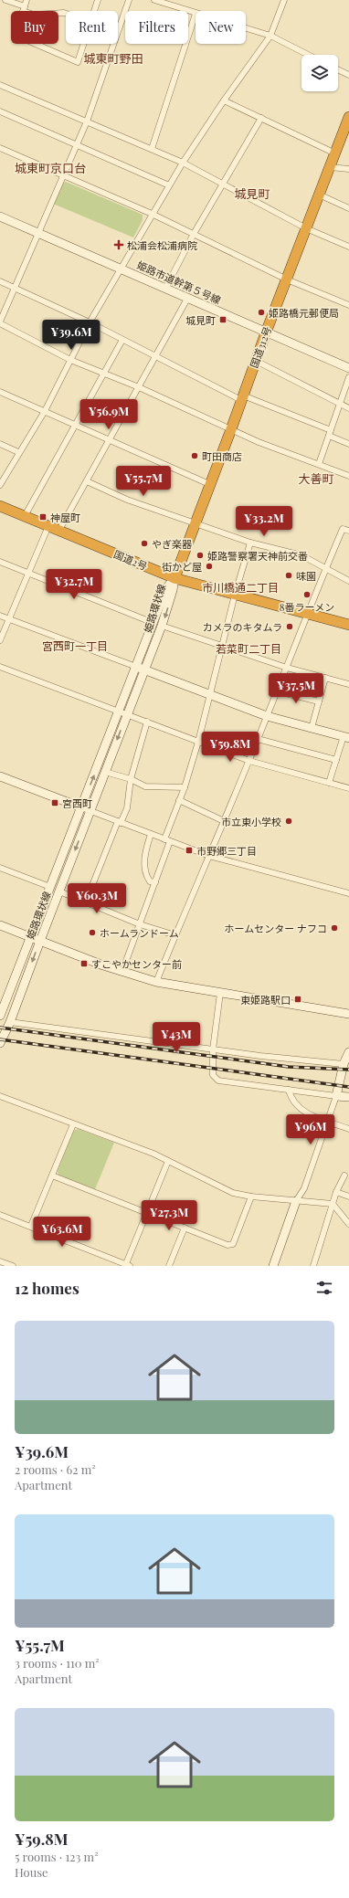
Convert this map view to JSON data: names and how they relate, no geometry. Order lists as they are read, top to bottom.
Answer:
{
  "streets": {
    "highway": ["国道312号", "国道2号"],
    "street": ["姫路市道幹第５号線", "姫路環状線"]
  },
  "crossings": [
    ["姫路市道幹第５号線", "国道312号"],
    ["国道312号", "国道2号"],
    ["国道312号", "姫路環状線"],
    ["国道2号", "姫路環状線"]
  ],
  "districts": [
    "城東町野田",
    "城東町京口台",
    "城見町",
    "大善町",
    "市川橋通二丁目",
    "宮西町一丁目",
    "若菜町二丁目"
  ],
  "places": {
    "health": ["松浦会松浦病院"],
    "other": [
      "姫路橋元郵便局",
      "町田商店",
      "やぎ楽器",
      "姫路警察署天神前交番",
      "街かど屋",
      "味園",
      "8番ラーメン",
      "カメラのキタムラ",
      "市立東小学校",
      "ホームセンター ナフコ",
      "ホームランドーム"
    ],
    "transit": [
      "城見町",
      "神屋町",
      "宮西町",
      "市野郷三丁目",
      "すこやかセンター前",
      "東姫路駅口"
    ]
  },
  "page": {
    "chip": [
      "Buy",
      "Rent",
      "Filters",
      "New"
    ],
    "price": [
      "¥39.6M",
      "¥56.9M",
      "¥55.7M",
      "¥33.2M",
      "¥32.7M",
      "¥37.5M",
      "¥59.8M",
      "¥60.3M",
      "¥43M",
      "¥96M",
      "¥27.3M",
      "¥63.6M"
    ],
    "heading": "12 homes",
    "list": [
      {
        "name": "¥39.6M",
        "note": "2 rooms · 62 m² · Apartment"
      },
      {
        "name": "¥55.7M",
        "note": "3 rooms · 110 m² · Apartment"
      },
      {
        "name": "¥59.8M",
        "note": "5 rooms · 123 m² · House"
      }
    ]
  }
}
